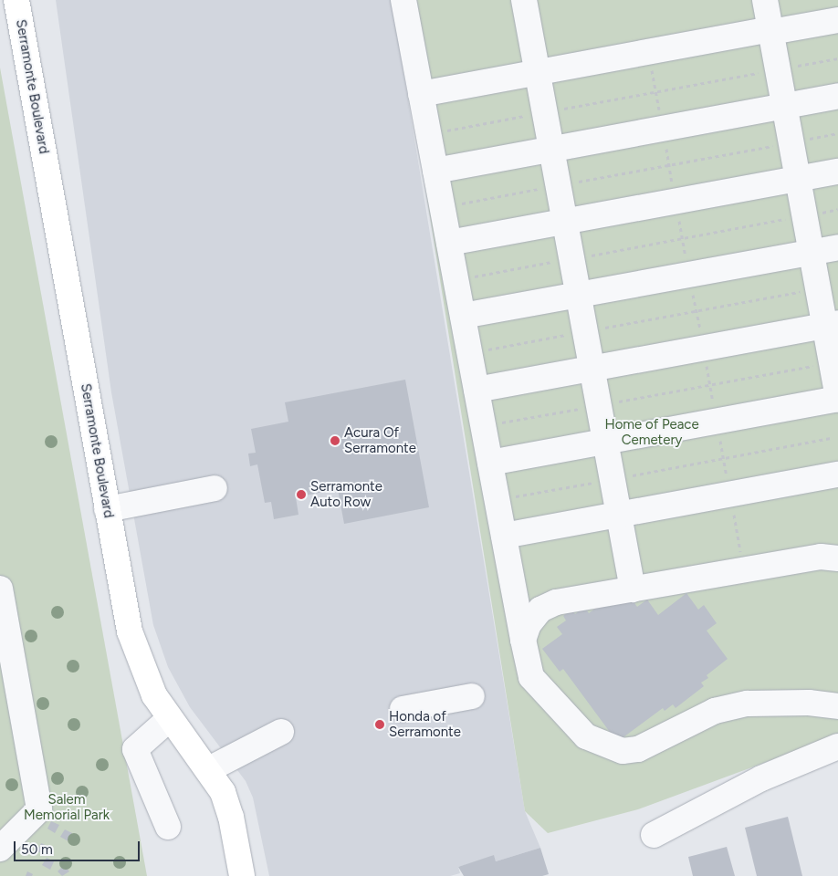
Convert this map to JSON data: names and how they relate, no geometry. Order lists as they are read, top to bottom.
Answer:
{
  "streets": {
    "main road": ["Serramonte Boulevard"]
  },
  "parks": ["Home of Peace Cemetery", "Salem Memorial Park"],
  "places": ["Acura Of Serramonte", "Serramonte Auto Row", "Honda of Serramonte"],
  "scale_bar": "50 m"
}
